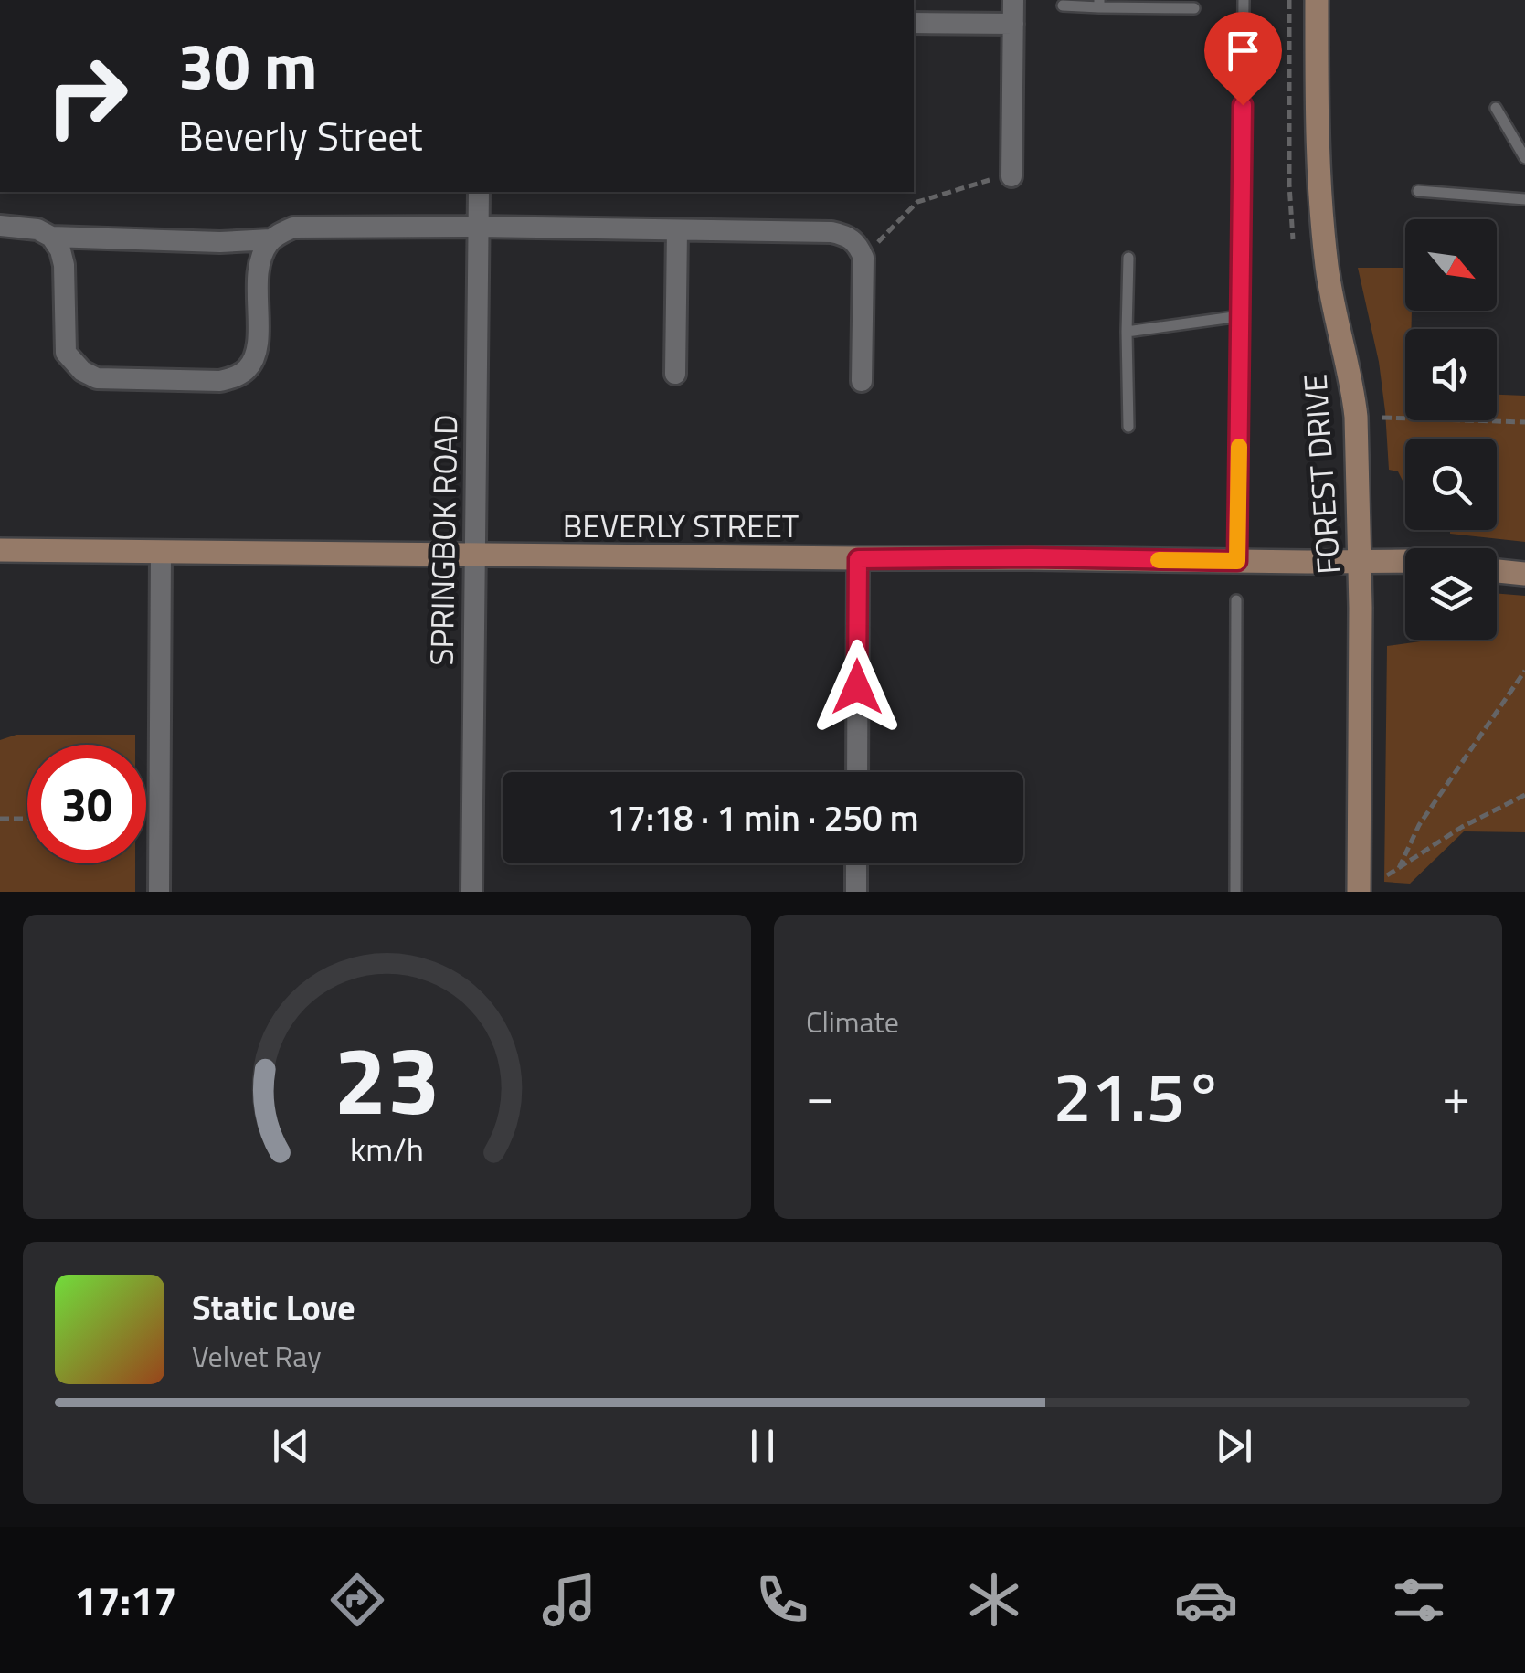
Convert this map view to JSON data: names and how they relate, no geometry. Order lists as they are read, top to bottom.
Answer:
{
  "streets": {
    "street": ["FOREST DRIVE", "BEVERLY STREET", "SPRINGBOK ROAD"]
  },
  "crossings": [
    ["FOREST DRIVE", "BEVERLY STREET"],
    ["BEVERLY STREET", "SPRINGBOK ROAD"]
  ],
  "north": "bottom right",
  "page": {
    "turn": ["30 m", "Beverly Street"],
    "limit": "30",
    "trip": "17:18 · 1 min · 250 m",
    "tile": "Climate",
    "heat": ["−", "21.5°", "+"],
    "song": ["Static Love", "Velvet Ray"],
    "tabs": "17:17",
    "gauge": ["23", "km/h"]
  }
}
